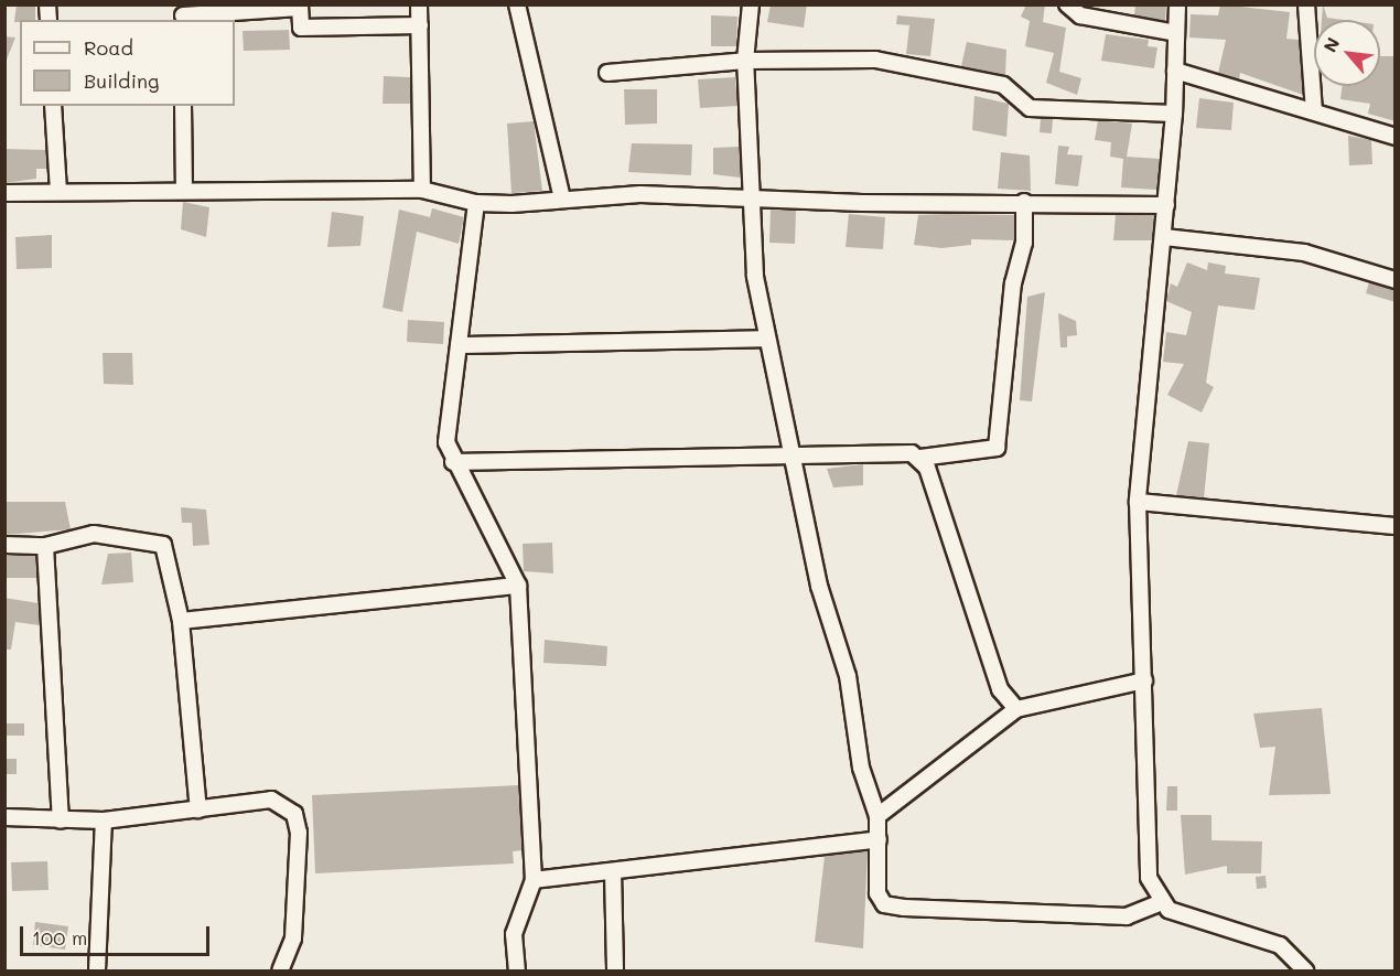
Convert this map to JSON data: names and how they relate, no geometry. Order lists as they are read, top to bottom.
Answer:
{
  "legend": ["Road", "Building"],
  "scale_bar": "100 m",
  "north": "top left"
}
